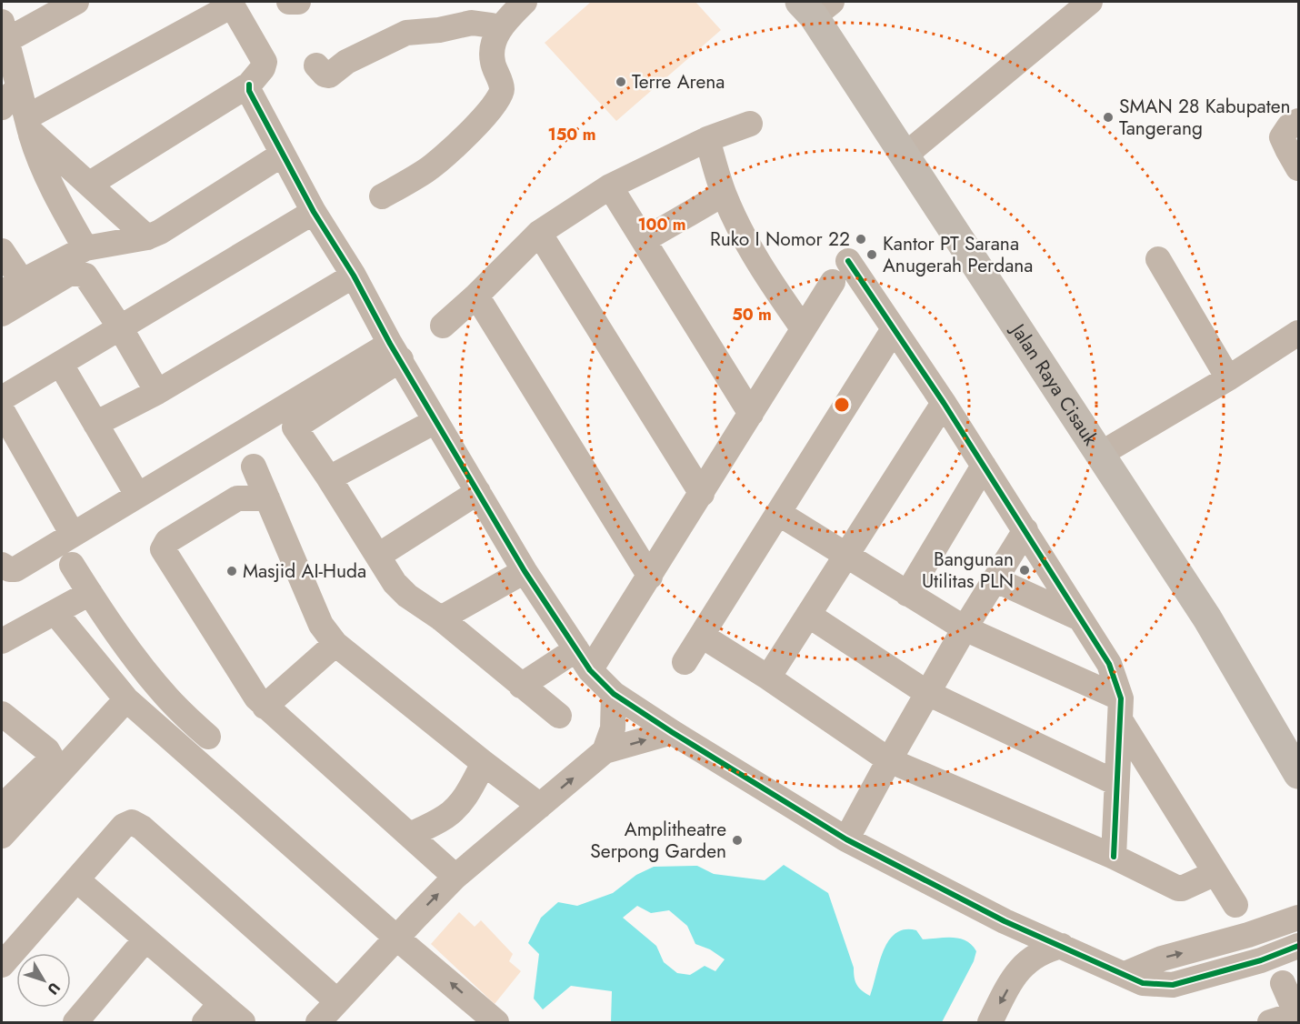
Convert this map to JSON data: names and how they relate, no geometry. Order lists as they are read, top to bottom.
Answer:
{
  "streets": {
    "main road": ["Jalan Raya Cisauk"]
  },
  "places": [
    "Terre Arena",
    "SMAN 28 Kabupaten Tangerang",
    "Ruko I Nomor 22",
    "Kantor PT Sarana Anugerah Perdana",
    "Bangunan Utilitas PLN",
    "Masjid AI-Huda",
    "Amplitheatre Serpong Garden"
  ],
  "north": "bottom right",
  "rings": ["150 m", "100 m", "50 m"]
}
